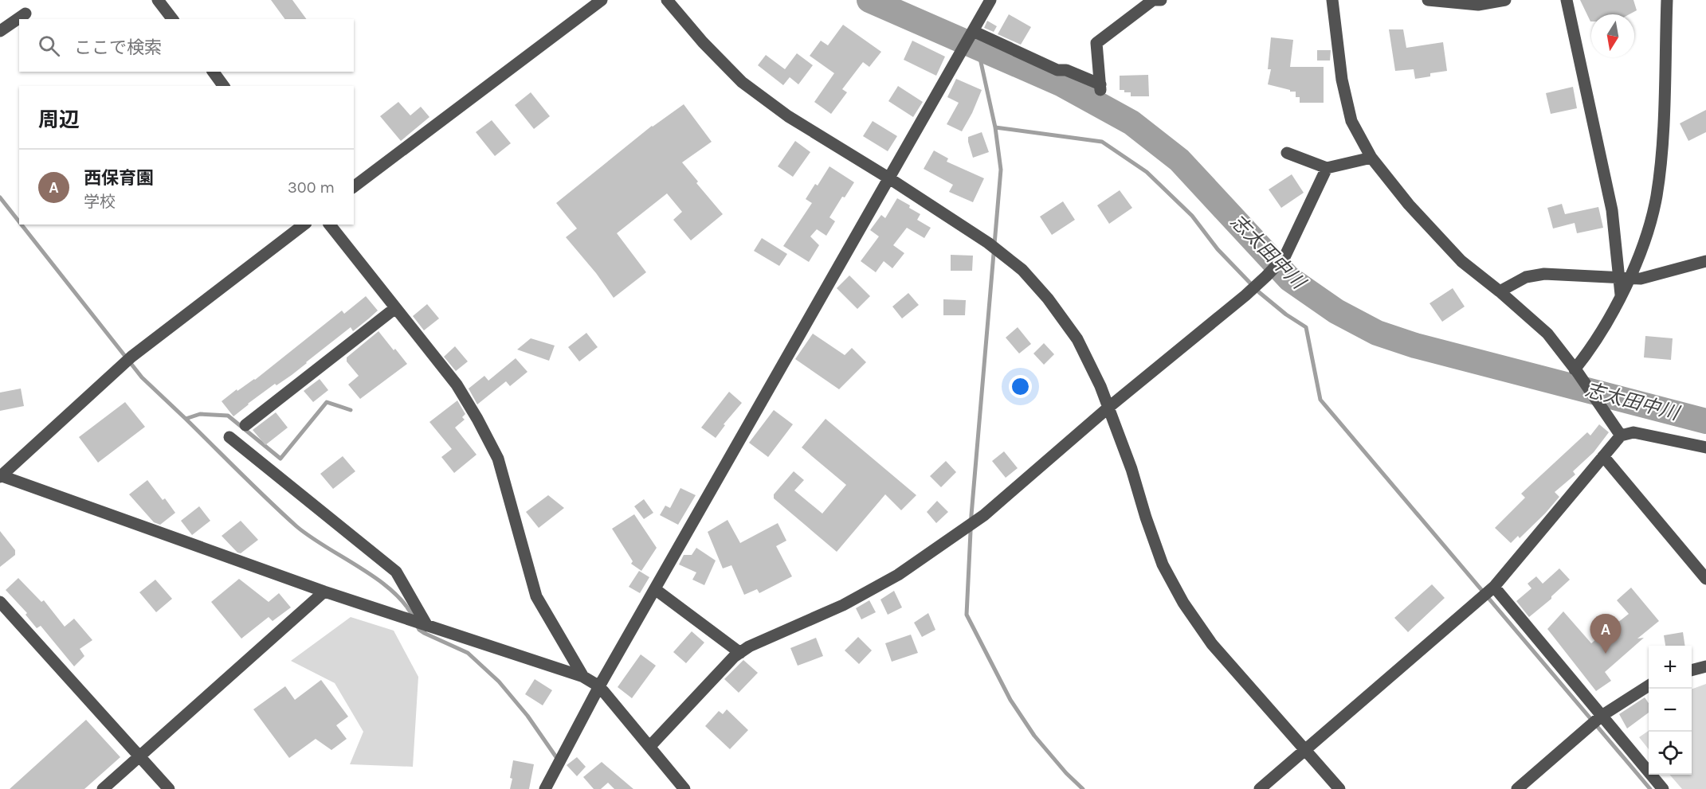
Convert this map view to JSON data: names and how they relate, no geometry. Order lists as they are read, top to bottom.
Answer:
{
  "water": ["志太田中川"],
  "north": "bottom",
  "page": {
    "search": "ここで検索",
    "heading": "周辺",
    "list": [
      {
        "mark": "A",
        "name": "西保育園",
        "note": "学校",
        "value": "300 m"
      }
    ],
    "pins": "A",
    "map_buttons": ["+", "−"]
  }
}
